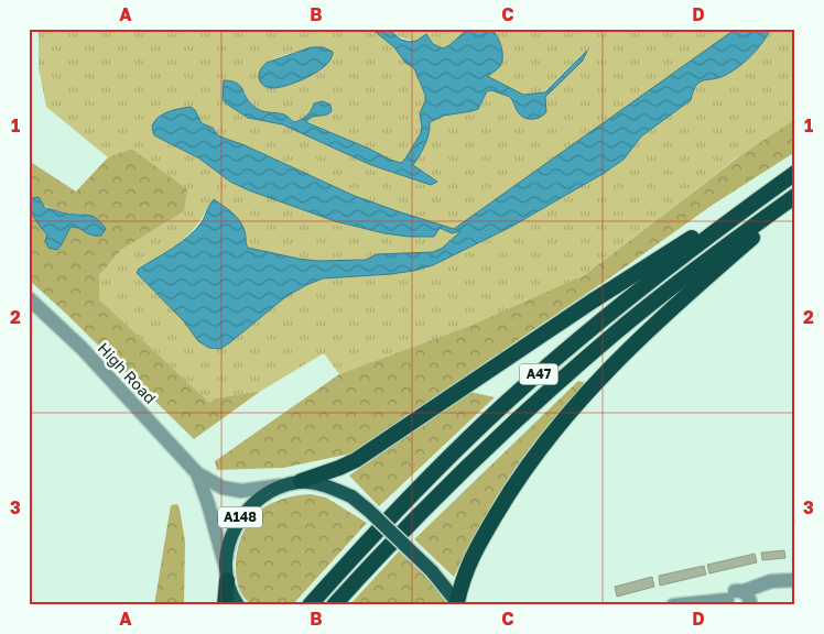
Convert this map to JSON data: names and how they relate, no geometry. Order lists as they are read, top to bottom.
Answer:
{
  "streets": {
    "highway": ["A47"],
    "main road": ["A148"],
    "street": ["High Road"]
  },
  "crossings": [
    ["High Road", "A148"],
    ["A47", "A148"]
  ],
  "grid": {
    "columns": [
      "A",
      "B",
      "C",
      "D"
    ],
    "rows": ["1", "2", "3"]
  }
}
